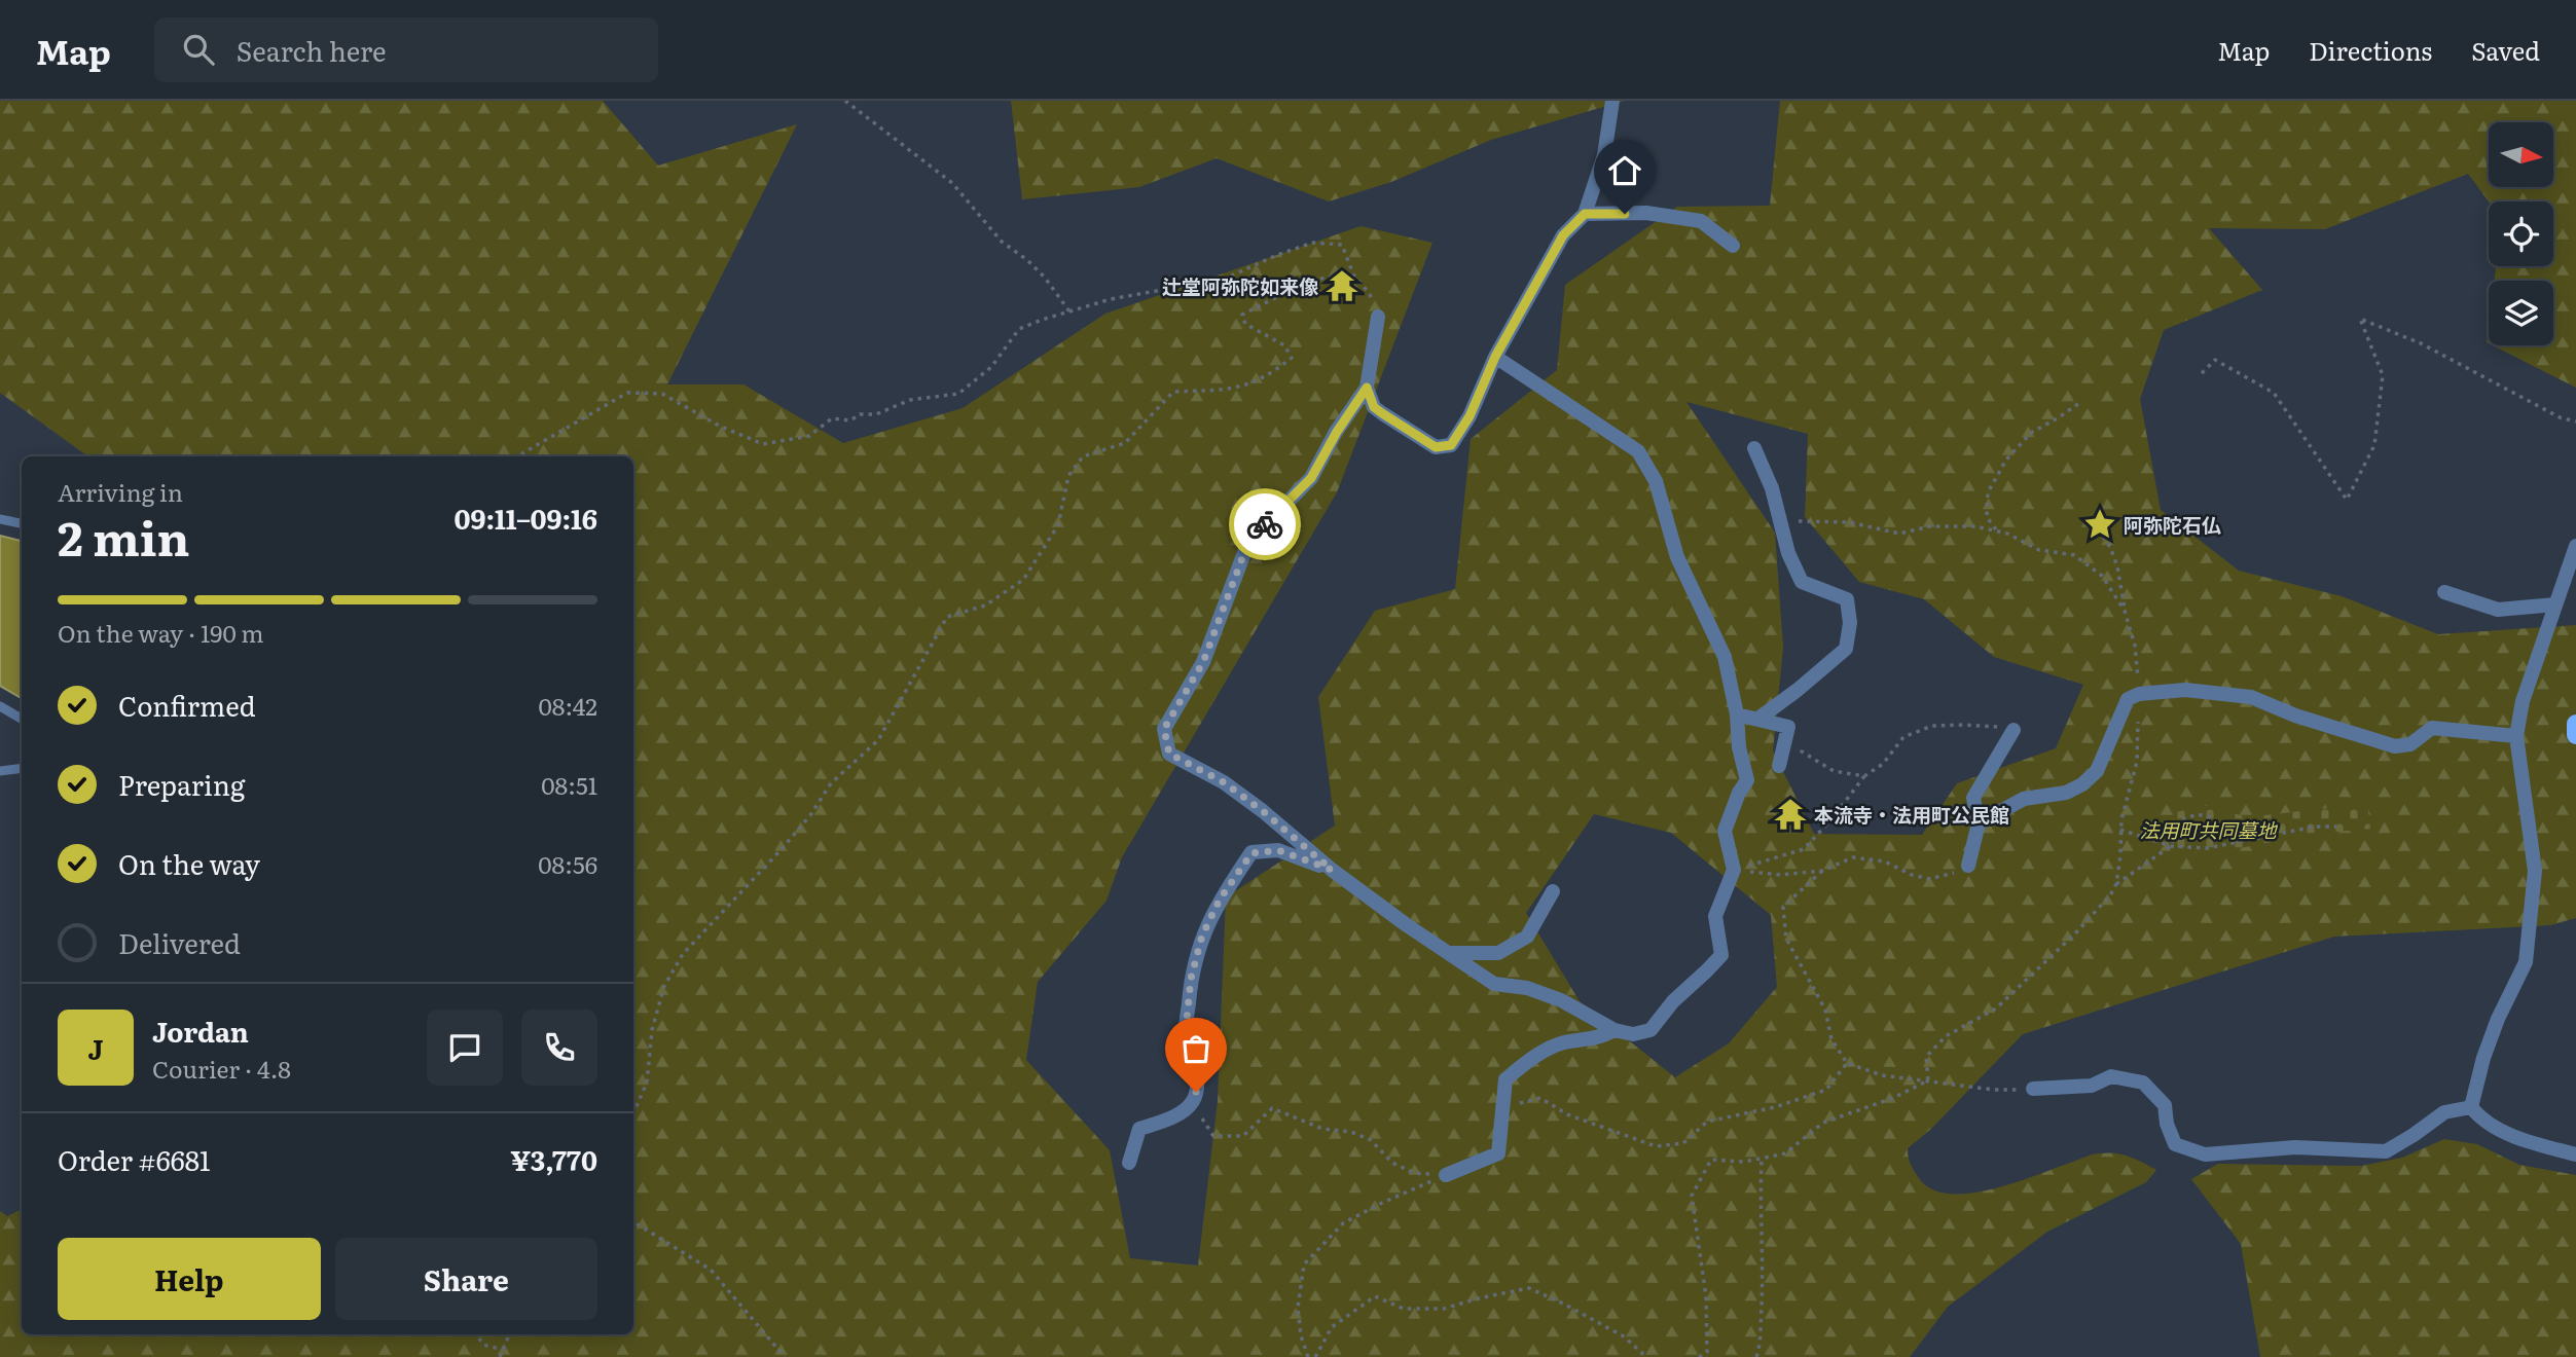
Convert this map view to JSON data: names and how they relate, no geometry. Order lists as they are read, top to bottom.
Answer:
{
  "parks": ["法用町共同墓地"],
  "places": {
    "temple": ["辻堂阿弥陀如来像", "本流寺・法用町公民館"],
    "place": ["阿弥陀石仏"]
  },
  "north": "right",
  "page": {
    "header": "Map",
    "search": "Search here",
    "nav": ["Map", "Directions", "Saved"],
    "heading": ["2 min", "Arriving in", "09:11–09:16"],
    "panel": [
      "Jordan",
      "Courier · 4.8",
      "Order #6681",
      "¥3,770"
    ],
    "bar": "On the way · 190 m",
    "list": [
      ["Confirmed", "08:42"],
      ["Preparing", "08:51"],
      ["On the way", "08:56"],
      "Delivered"
    ],
    "round": "J",
    "buttons": ["Help", "Share"]
  }
}
